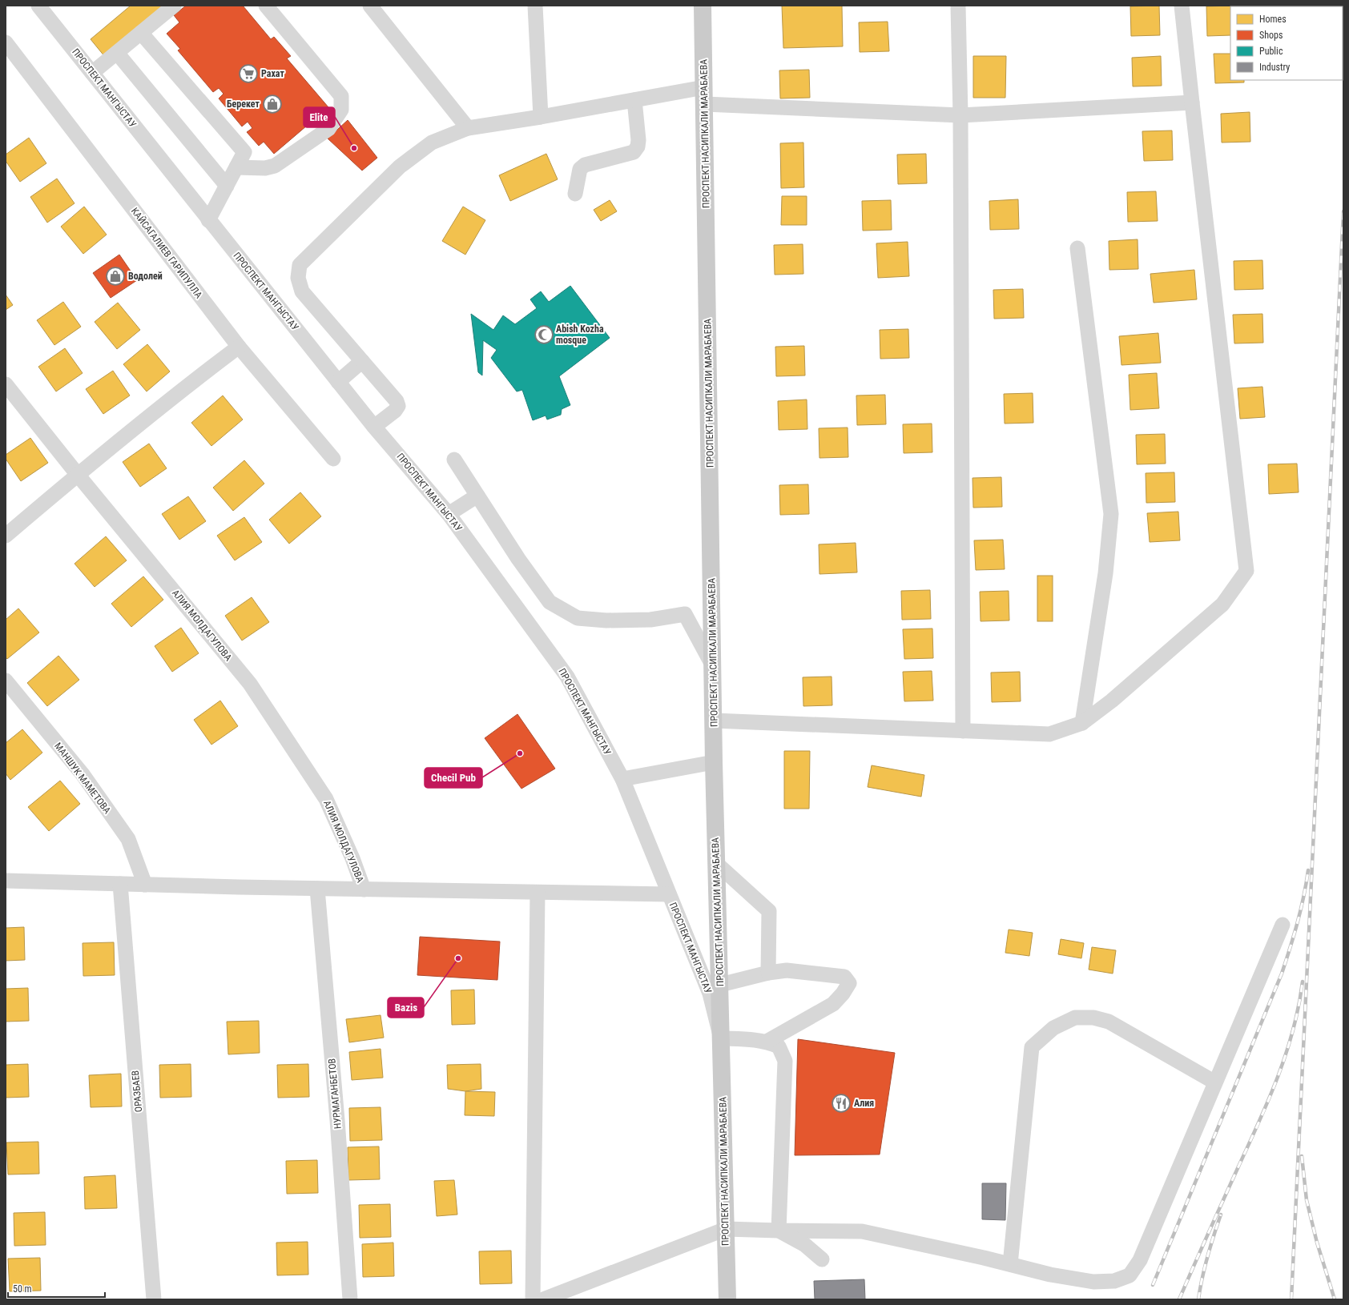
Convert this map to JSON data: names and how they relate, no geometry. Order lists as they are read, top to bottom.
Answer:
{
  "streets": {
    "main road": ["ПРОСПЕКТ НАСИПКАЛИ МАРАБАЕВА"],
    "street": [
      "ПРОСПЕКТ МАНГЫСТАУ",
      "КАЙСАГАЛИЕВ ГАРИПУЛЛА",
      "АЛИЯ МОЛДАГУЛОВА",
      "МАНШУК МАМЕТОВА",
      "ОРАЗБАЕВ",
      "НУРМАГАНБЕТОВ"
    ]
  },
  "crossings": [
    ["ПРОСПЕКТ МАНГЫСТАУ", "ПРОСПЕКТ НАСИПКАЛИ МАРАБАЕВА"]
  ],
  "places": {
    "supermarket": ["Рахат"],
    "shop": ["Берекет", "Водолей"],
    "other": ["Elite", "Checil Pub", "Bazis"],
    "mosque": ["Abish Kozha mosque"],
    "restaurant": ["Алия"]
  },
  "legend": [
    "Homes",
    "Shops",
    "Public",
    "Industry"
  ],
  "scale_bar": "50 m"
}
